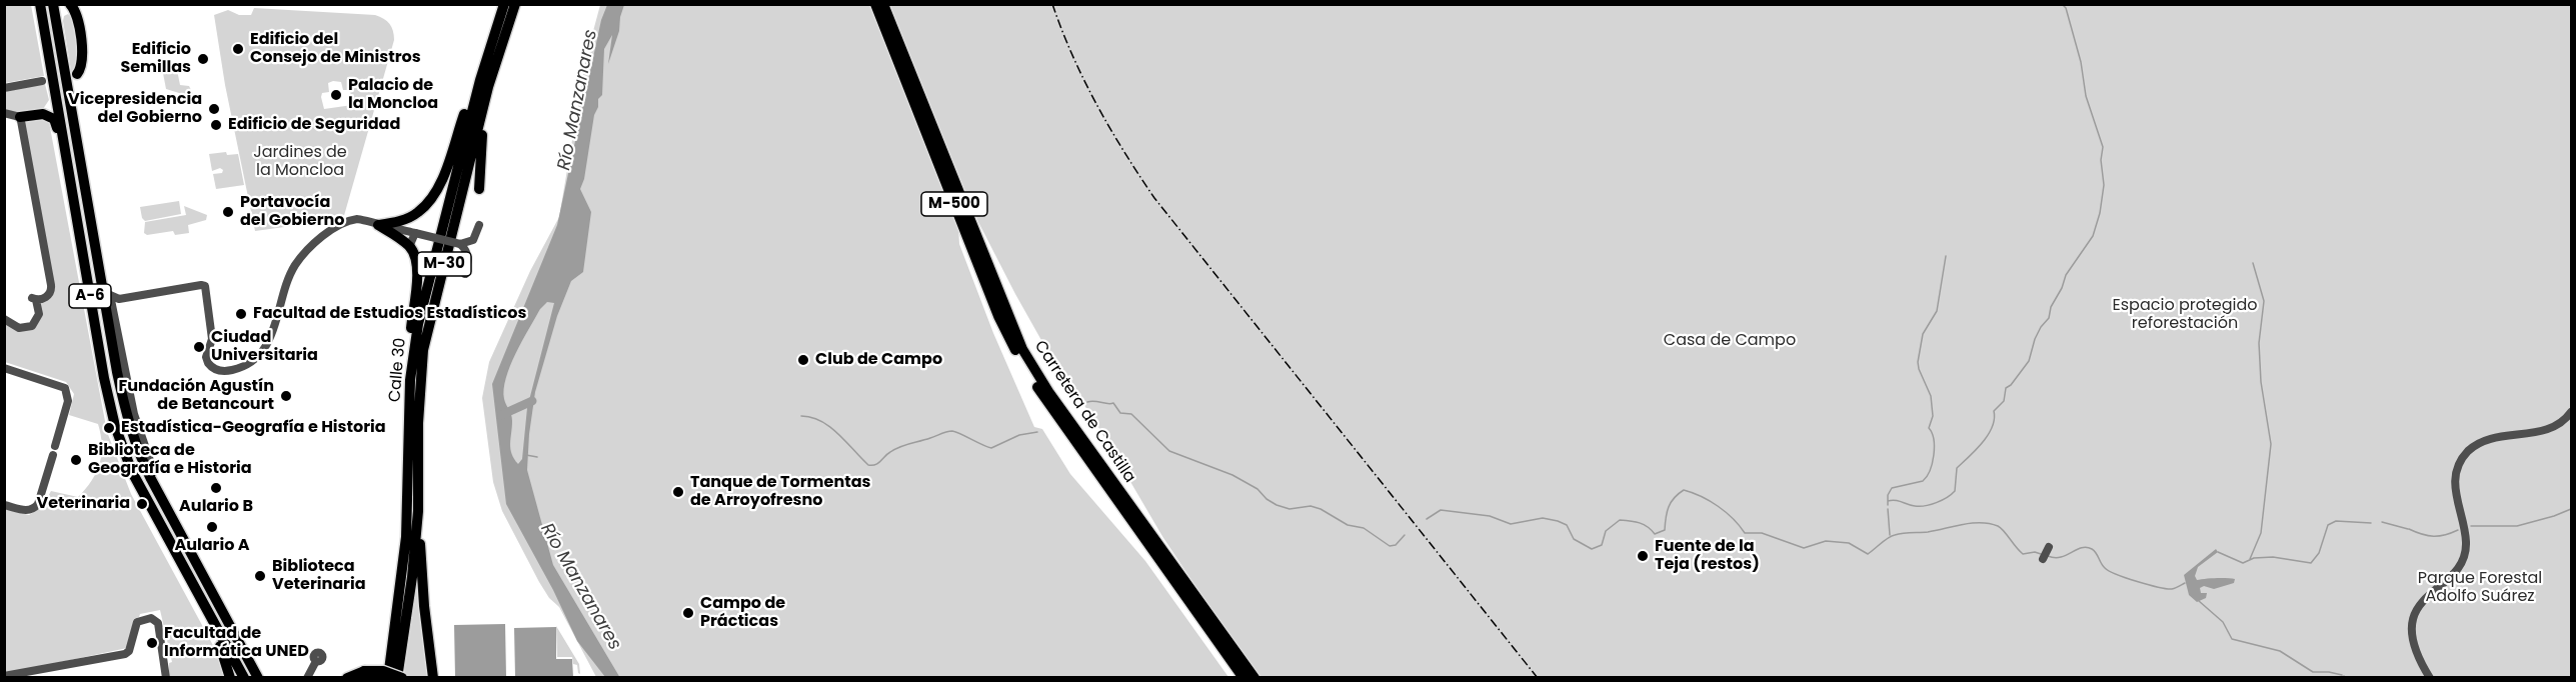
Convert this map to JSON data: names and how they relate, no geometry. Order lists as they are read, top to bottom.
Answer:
{
  "streets": {
    "highway": [
      "M-500",
      "M-30",
      "A-6",
      "Calle 30",
      "Carretera de Castilla"
    ]
  },
  "crossings": [
    ["M-30", "Calle 30"]
  ],
  "water": ["Río Manzanares"],
  "parks": [
    "Jardines de la Moncloa",
    "Espacio protegido reforestación",
    "Casa de Campo",
    "Parque Forestal Adolfo Suárez"
  ],
  "places": [
    "Edificio del Consejo de Ministros",
    "Edificio Semillas",
    "Palacio de la Moncloa",
    "Vicepresidencia del Gobierno",
    "Edificio de Seguridad",
    "Portavocía del Gobierno",
    "Facultad de Estudios Estadísticos",
    "Ciudad Universitaria",
    "Club de Campo",
    "Fundación Agustín de Betancourt",
    "Estadística-Geografía e Historia",
    "Biblioteca de Geografía e Historia",
    "Aulario B",
    "Tanque de Tormentas de Arroyofresno",
    "Veterinaria",
    "Aulario A",
    "Fuente de la Teja (restos)",
    "Biblioteca Veterinaria",
    "Campo de Prácticas",
    "Facultad de Informática UNED"
  ]
}
